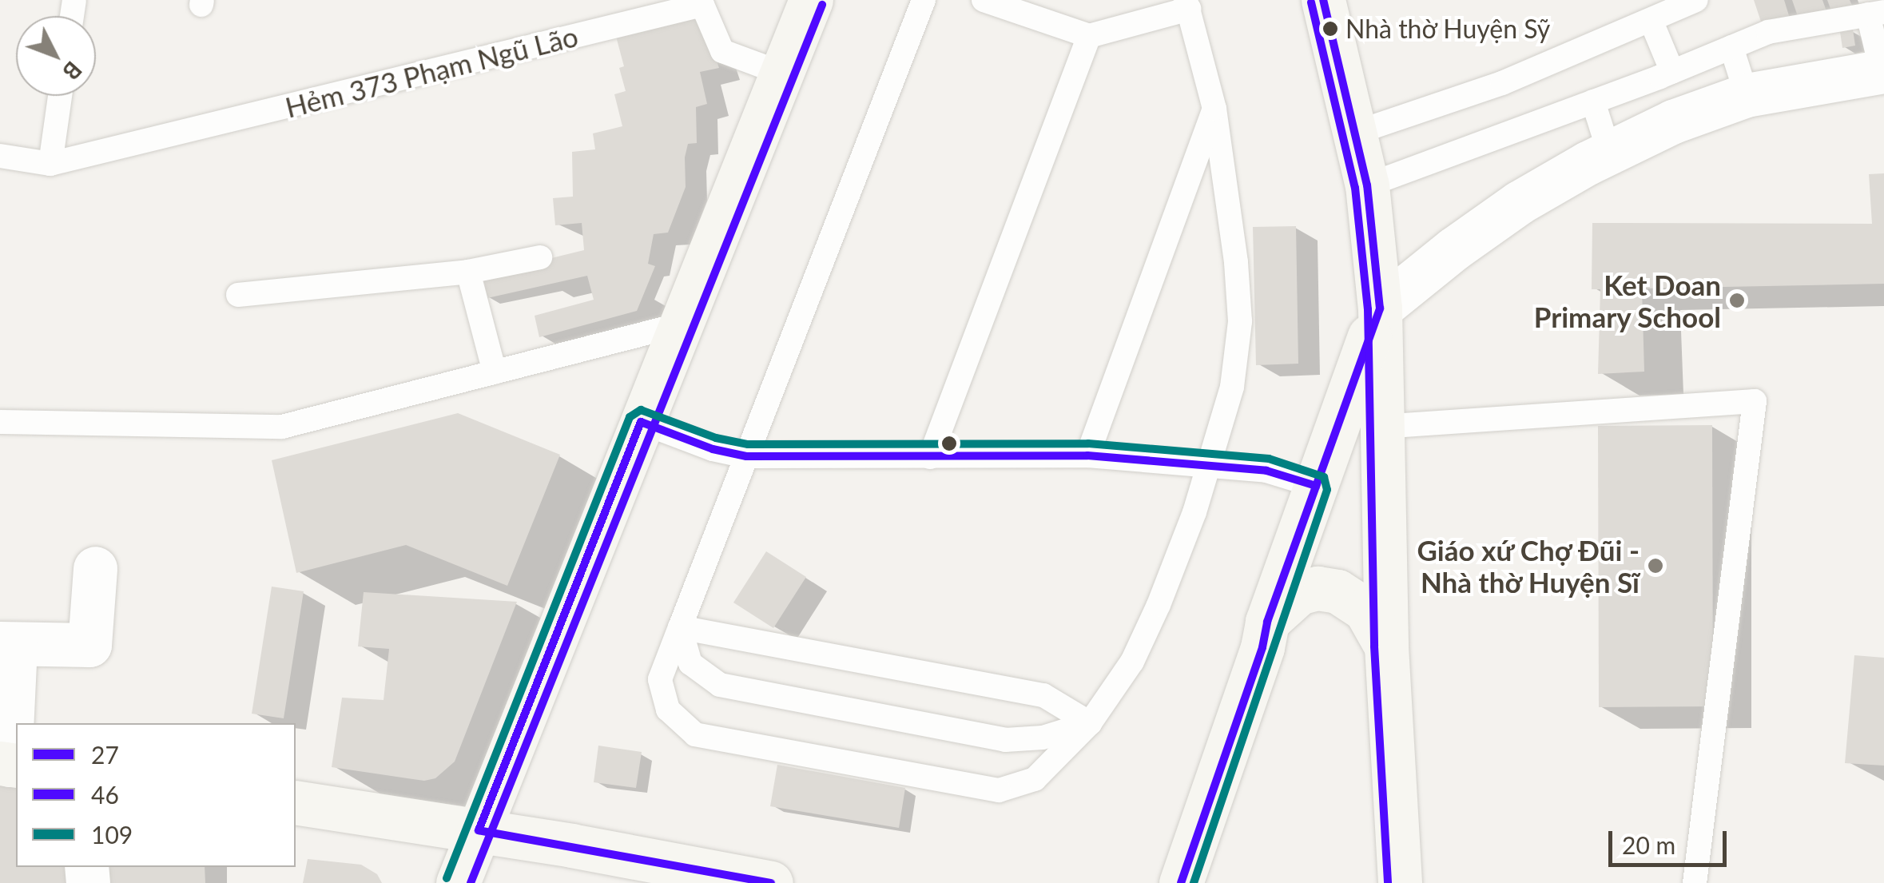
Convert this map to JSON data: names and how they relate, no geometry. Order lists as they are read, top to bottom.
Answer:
{
  "streets": {
    "lane": ["Hẻm 373 Phạm Ngũ Lão"]
  },
  "places": ["Nhà thờ Huyện Sỹ", "Ket Doan Primary School", "Giáo xứ Chợ Đũi - Nhà thờ Huyện Sĩ"],
  "lines": ["transit line 27", "transit line 46", "transit line 109"],
  "legend": ["27", "46", "109"],
  "scale_bar": "20 m",
  "north": "bottom right"
}
